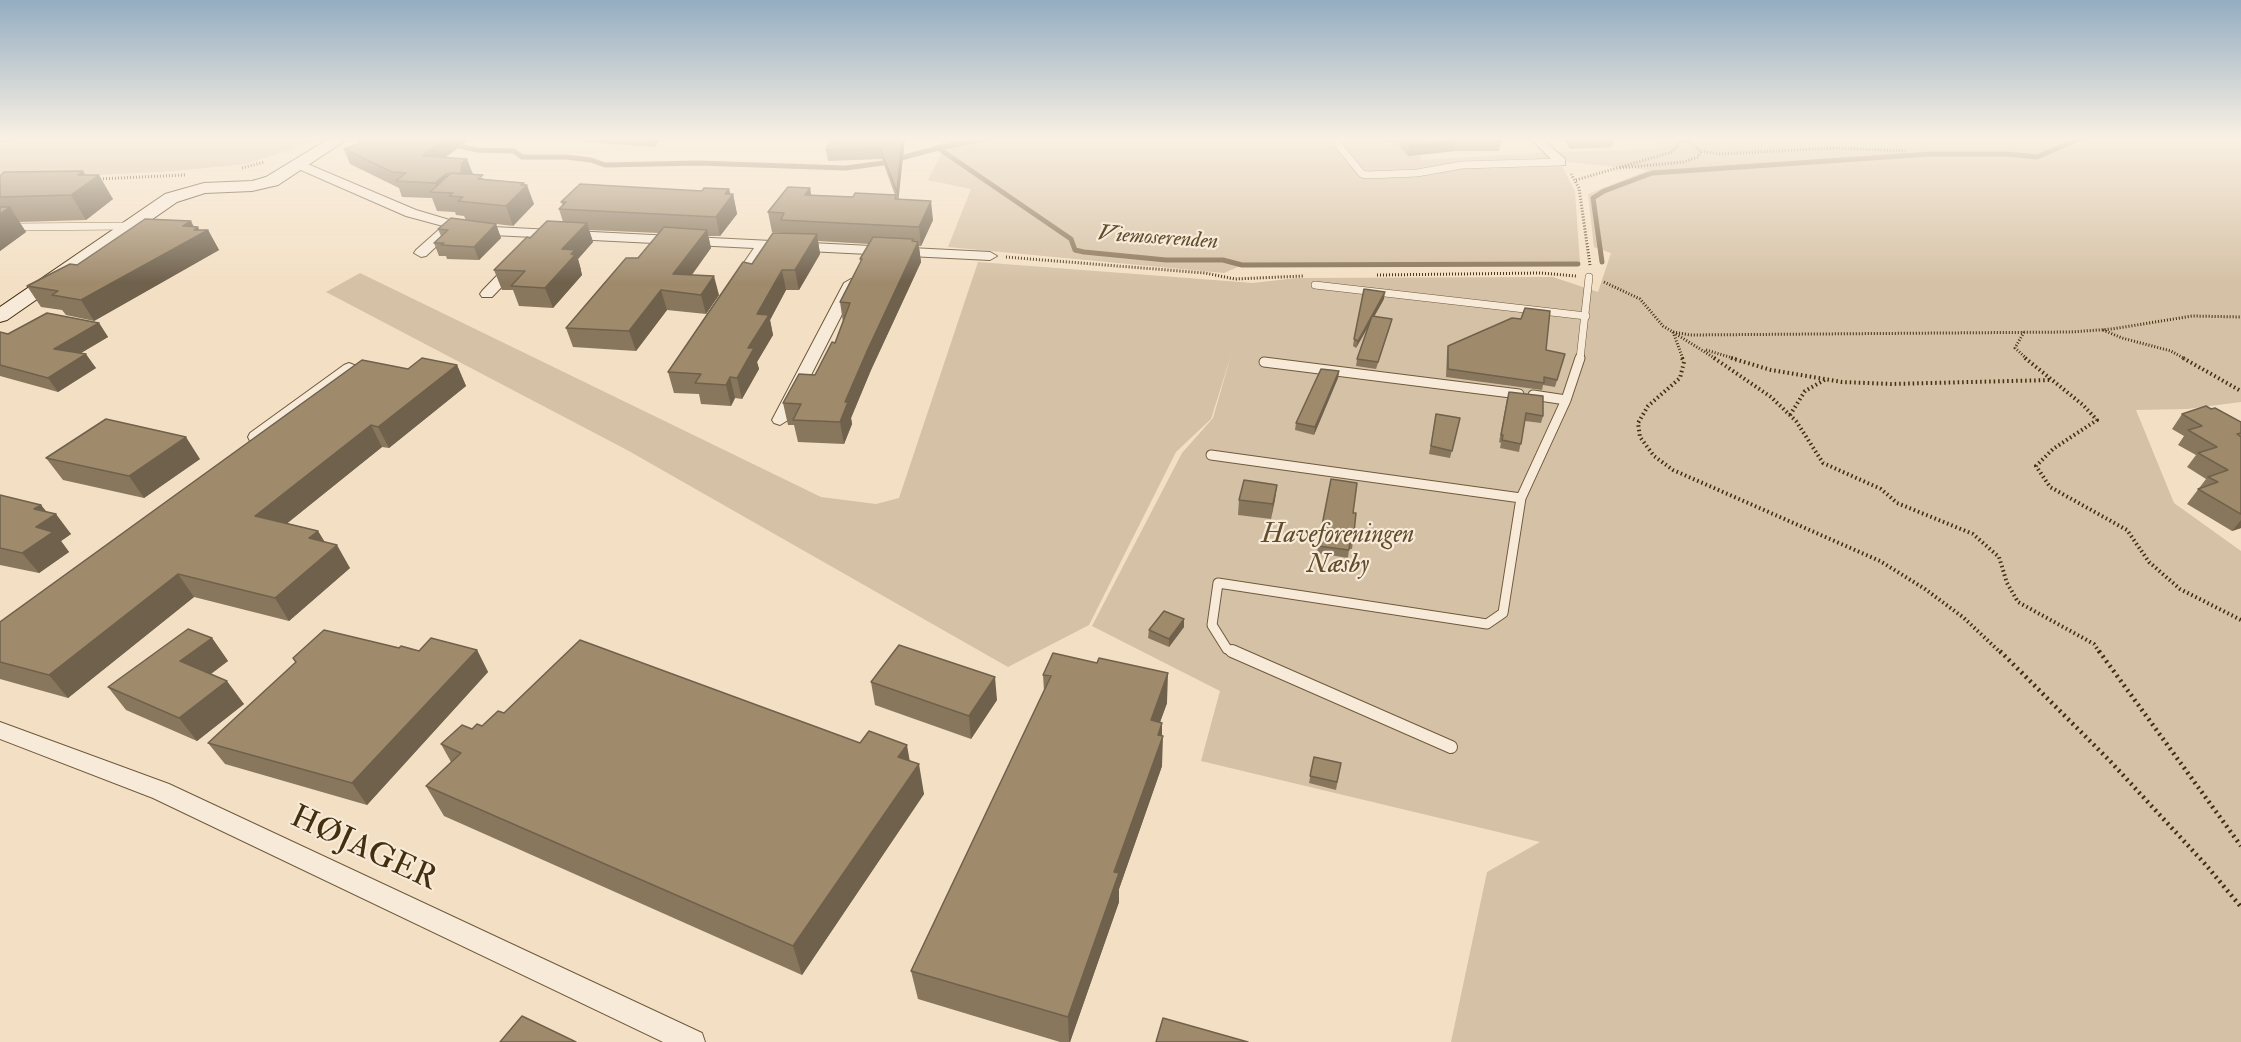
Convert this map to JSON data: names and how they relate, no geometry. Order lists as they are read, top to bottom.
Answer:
{
  "streets": {
    "street": ["HØJAGER"]
  },
  "water": ["Viemoserenden"],
  "parks": ["Haveforeningen Næsby"]
}
